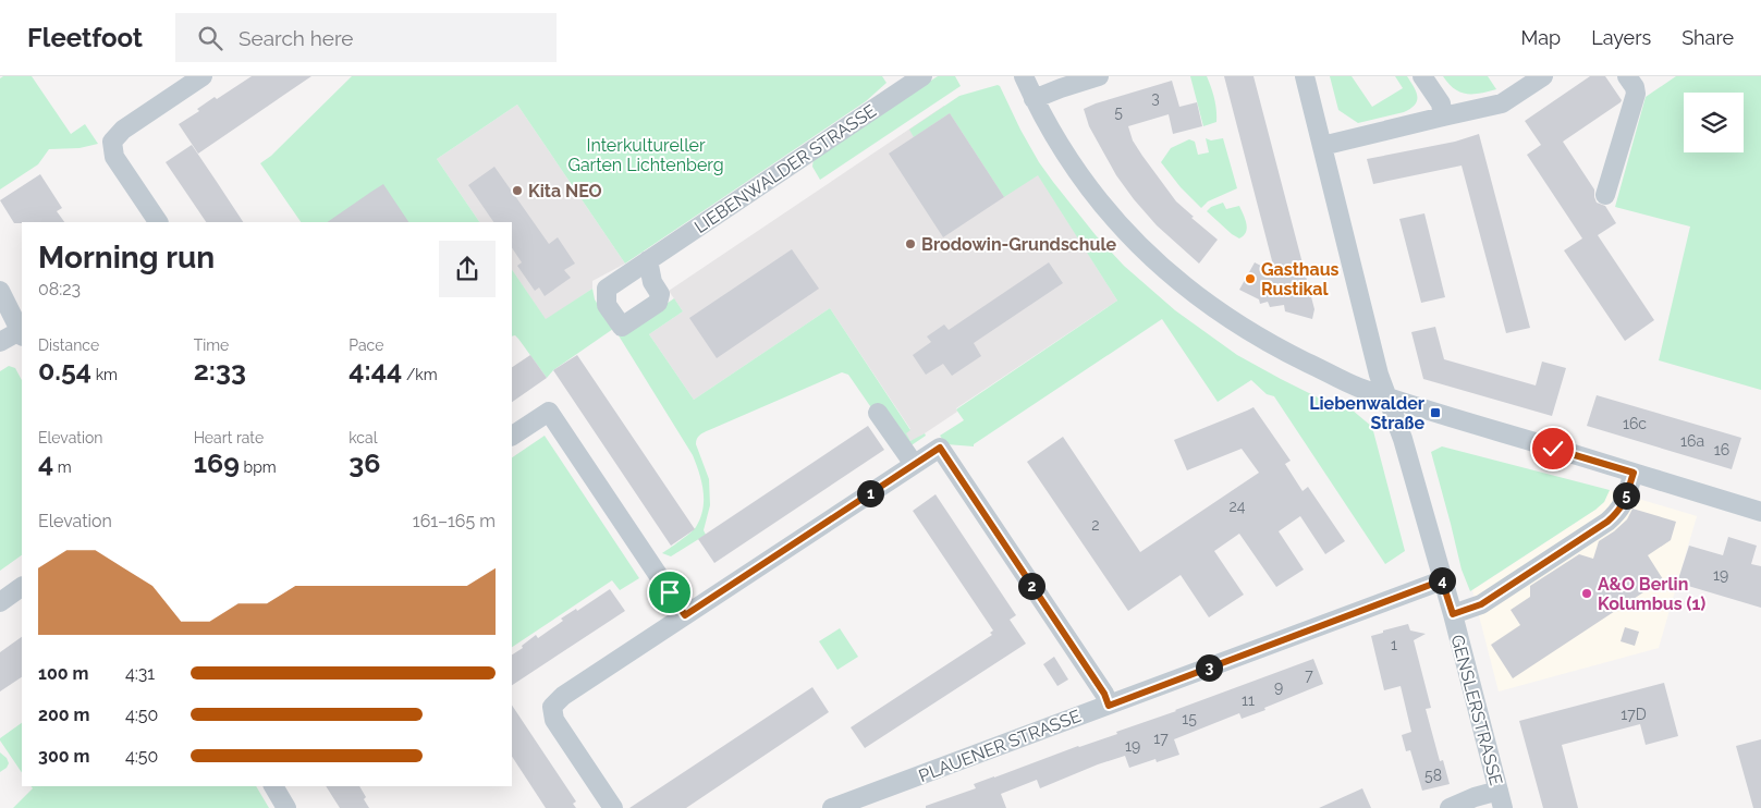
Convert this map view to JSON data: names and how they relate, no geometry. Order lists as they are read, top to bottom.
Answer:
{
  "streets": {
    "street": ["LIEBENWALDER STRASSE", "GENSLERSTRASSE", "PLAUENER STRASSE"]
  },
  "crossings": [
    ["GENSLERSTRASSE", "PLAUENER STRASSE"]
  ],
  "parks": ["Interkultureller Garten Lichtenberg"],
  "places": {
    "other": [
      "Kita NEO",
      "Brodowin-Grundschule",
      "Gasthaus Rustikal",
      "A&O Berlin Kolumbus (1)"
    ],
    "transit": ["Liebenwalder Straße"]
  },
  "house_numbers": [
    "3",
    "5",
    "16c",
    "16a",
    "16",
    "24",
    "2",
    "19",
    "1",
    "7",
    "9",
    "11",
    "17D",
    "15",
    "17",
    "19",
    "58"
  ],
  "page": {
    "header": "Fleetfoot",
    "search": "Search here",
    "nav": ["Map", "Layers", "Share"],
    "heading": ["Morning run", "08:23"],
    "stats": [
      ["Distance", "0.54 km"],
      ["Time", "2:33"],
      ["Pace", "4:44 /km"],
      ["Elevation", "4 m"],
      ["Heart rate", "169 bpm"],
      ["kcal", "36"]
    ],
    "pins": [
      "1",
      "5",
      "4",
      "2",
      "3"
    ],
    "chart": ["Elevation", "161–165 m"],
    "list": [
      {
        "name": "100 m",
        "note": "4:31"
      },
      {
        "name": "200 m",
        "note": "4:50"
      },
      {
        "name": "300 m",
        "note": "4:50"
      }
    ]
  }
}
